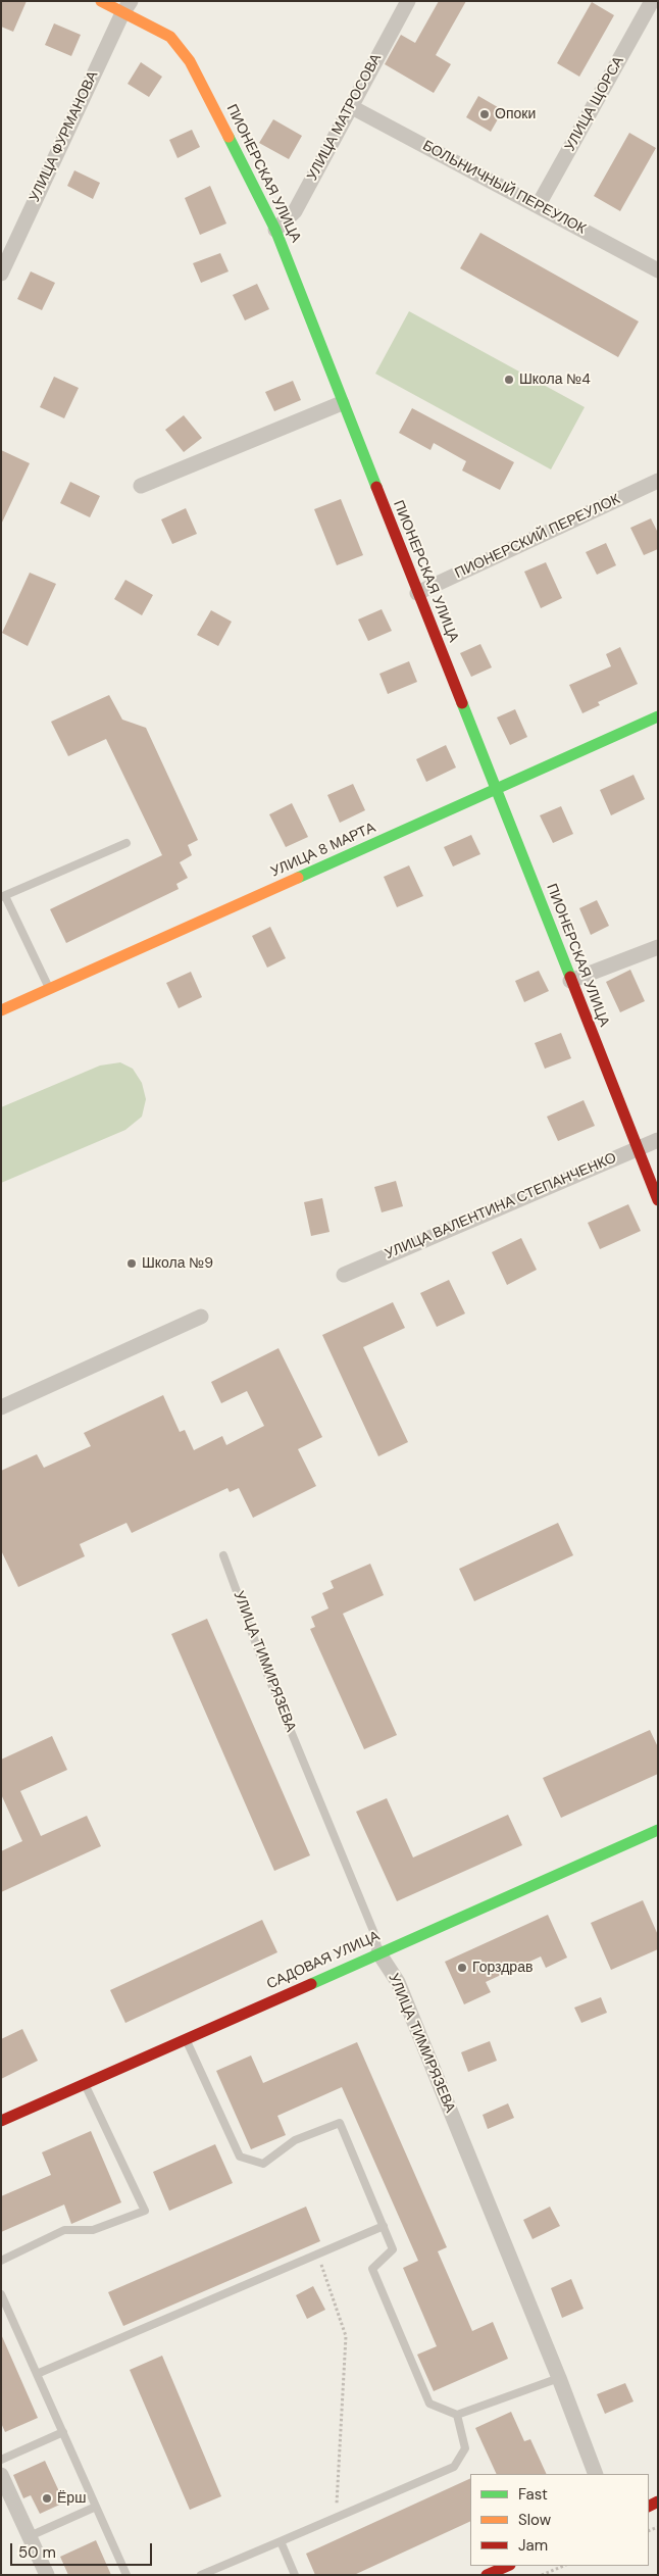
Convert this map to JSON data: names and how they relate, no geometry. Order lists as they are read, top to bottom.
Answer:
{
  "streets": {
    "street": [
      "УЛИЦА ЩОРСА",
      "УЛИЦА МАТРОСОВА",
      "УЛИЦА ФУРМАНОВА",
      "ПИОНЕРСКАЯ УЛИЦА",
      "БОЛЬНИЧНЫЙ ПЕРЕУЛОК",
      "ПИОНЕРСКИЙ ПЕРЕУЛОК",
      "УЛИЦА 8 МАРТА",
      "УЛИЦА ВАЛЕНТИНА СТЕПАНЧЕНКО",
      "УЛИЦА ТИМИРЯЗЕВА",
      "САДОВАЯ УЛИЦА"
    ]
  },
  "crossings": [
    ["УЛИЦА ЩОРСА", "БОЛЬНИЧНЫЙ ПЕРЕУЛОК"],
    ["УЛИЦА МАТРОСОВА", "ПИОНЕРСКАЯ УЛИЦА"],
    ["УЛИЦА МАТРОСОВА", "БОЛЬНИЧНЫЙ ПЕРЕУЛОК"],
    ["УЛИЦА ФУРМАНОВА", "ПИОНЕРСКАЯ УЛИЦА"],
    ["ПИОНЕРСКАЯ УЛИЦА", "ПИОНЕРСКИЙ ПЕРЕУЛОК"],
    ["ПИОНЕРСКАЯ УЛИЦА", "УЛИЦА 8 МАРТА"],
    ["ПИОНЕРСКАЯ УЛИЦА", "УЛИЦА ВАЛЕНТИНА СТЕПАНЧЕНКО"],
    ["УЛИЦА ТИМИРЯЗЕВА", "САДОВАЯ УЛИЦА"]
  ],
  "places": [
    "Опоки",
    "Школа №4",
    "Школа №9",
    "Горздрав",
    "Ёрш"
  ],
  "legend": ["Fast", "Slow", "Jam"],
  "scale_bar": "50 m"
}
